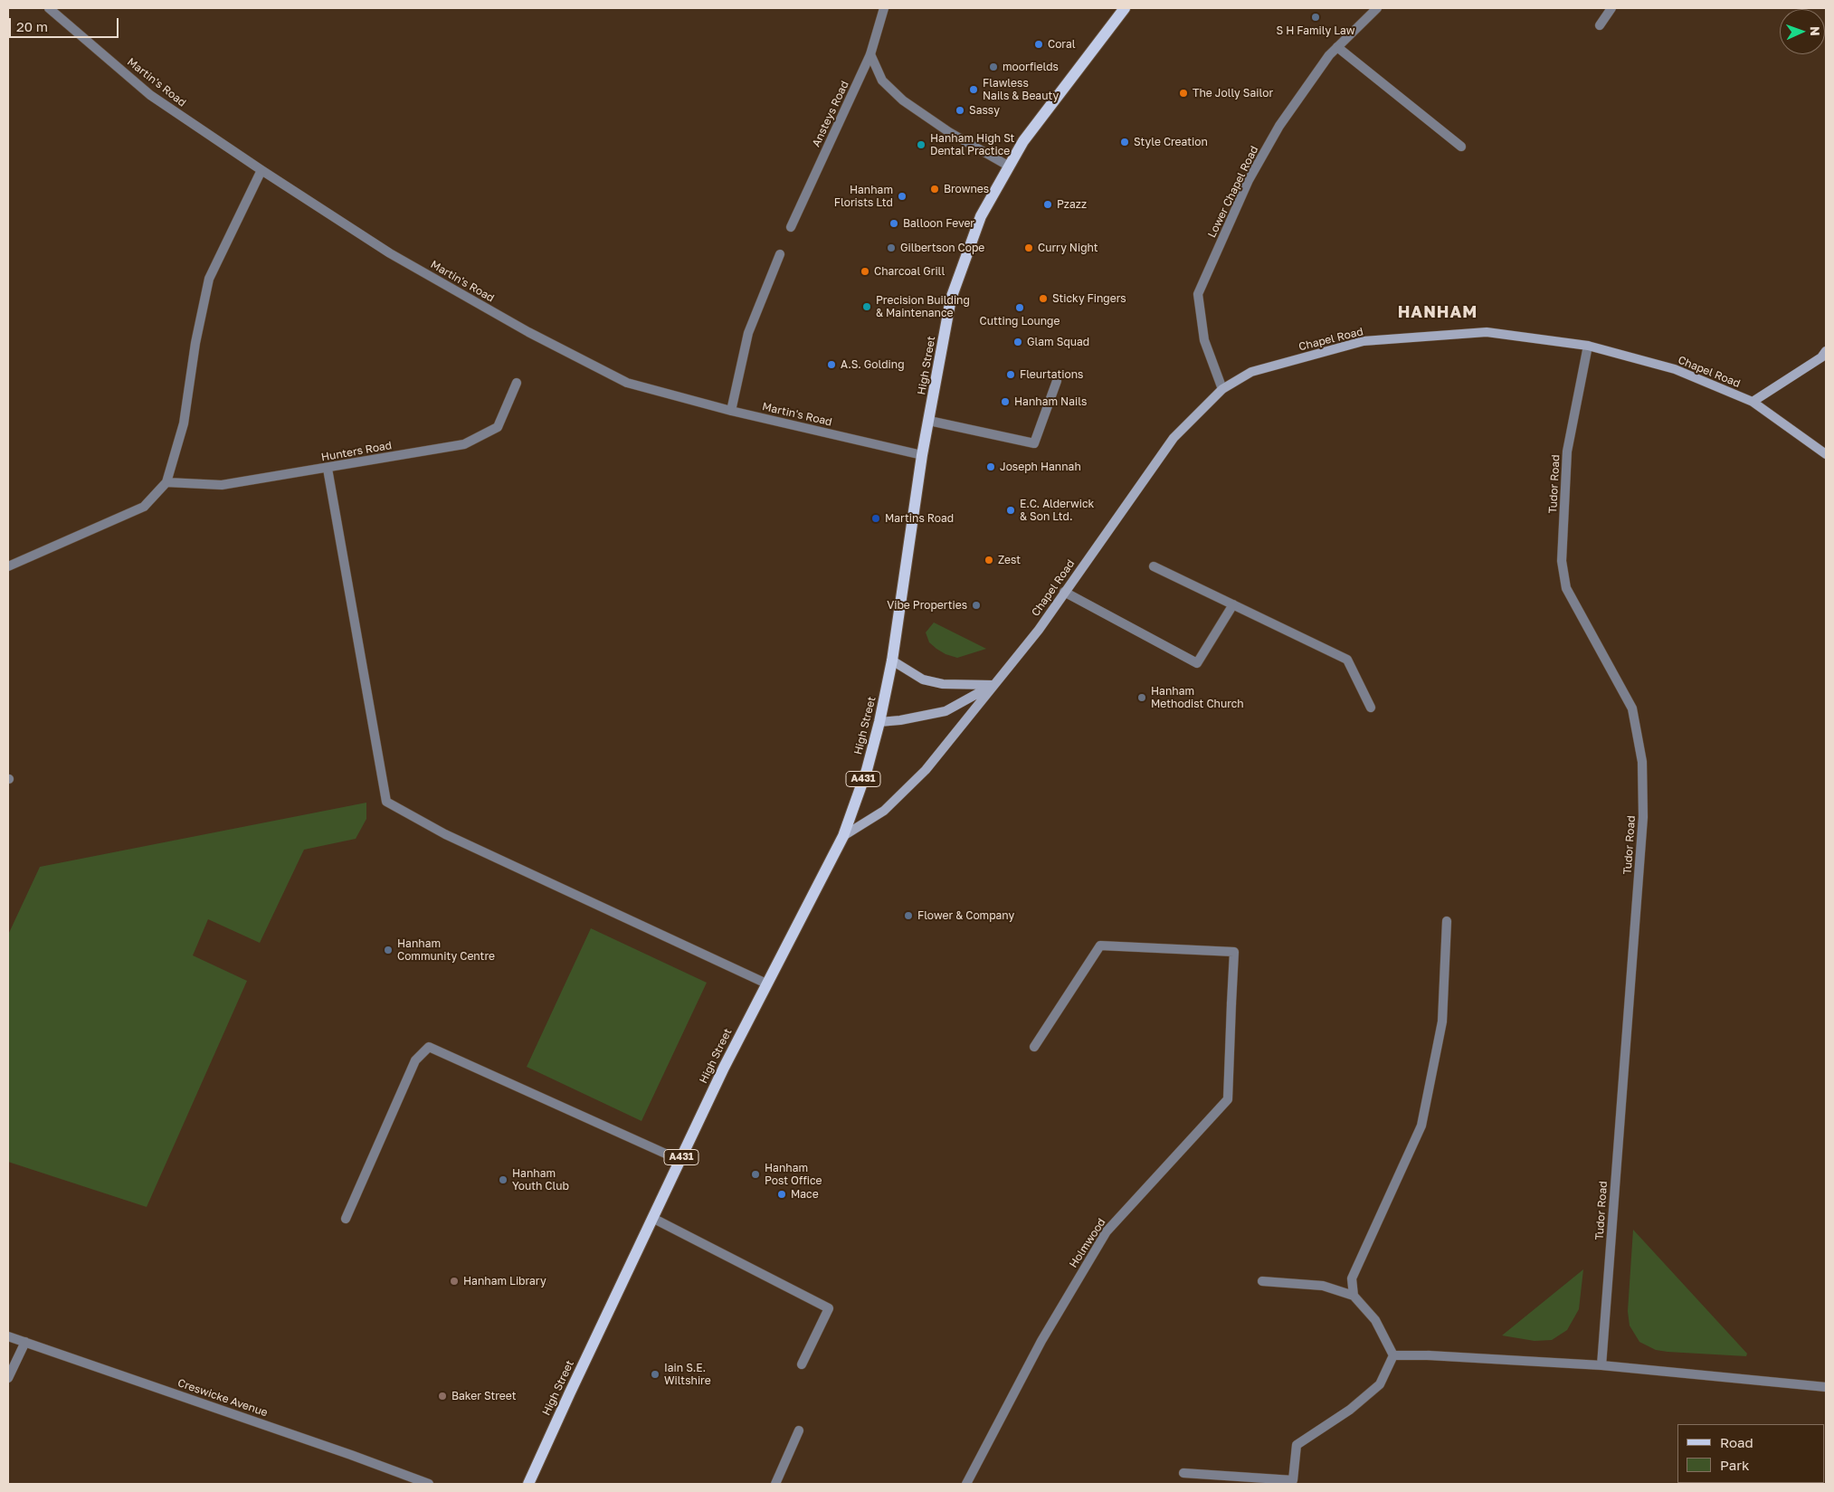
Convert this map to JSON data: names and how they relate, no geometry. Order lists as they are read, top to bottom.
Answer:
{
  "streets": {
    "main road": ["Chapel Road", "High Street", "A431"],
    "street": [
      "Martin's Road",
      "Ansteys Road",
      "Lower Chapel Road",
      "Hunters Road",
      "Tudor Road",
      "Holmwood",
      "Creswicke Avenue"
    ]
  },
  "crossings": [
    ["Martin's Road", "High Street"],
    ["Lower Chapel Road", "Chapel Road"],
    ["Chapel Road", "High Street"],
    ["Chapel Road", "Tudor Road"]
  ],
  "districts": ["HANHAM"],
  "places": [
    "S H Family Law",
    "Coral",
    "moorfields",
    "Flawless Nails & Beauty",
    "The Jolly Sailor",
    "Sassy",
    "Style Creation",
    "Hanham High St Dental Practice",
    "Brownes",
    "Hanham Florists Ltd",
    "Pzazz",
    "Balloon Fever",
    "Gilbertson Cope",
    "Curry Night",
    "Charcoal Grill",
    "Sticky Fingers",
    "Precision Building & Maintenance",
    "Cutting Lounge",
    "Glam Squad",
    "A.S. Golding",
    "Fleurtations",
    "Hanham Nails",
    "Joseph Hannah",
    "E.C. Alderwick & Son Ltd.",
    "Martins Road",
    "Zest",
    "Vibe Properties",
    "Hanham Methodist Church",
    "Flower & Company",
    "Hanham Community Centre",
    "Hanham Post Office",
    "Hanham Youth Club",
    "Mace",
    "Hanham Library",
    "Iain S.E. Wiltshire",
    "Baker Street"
  ],
  "legend": ["Road", "Park"],
  "scale_bar": "20 m",
  "north": "right"
}
